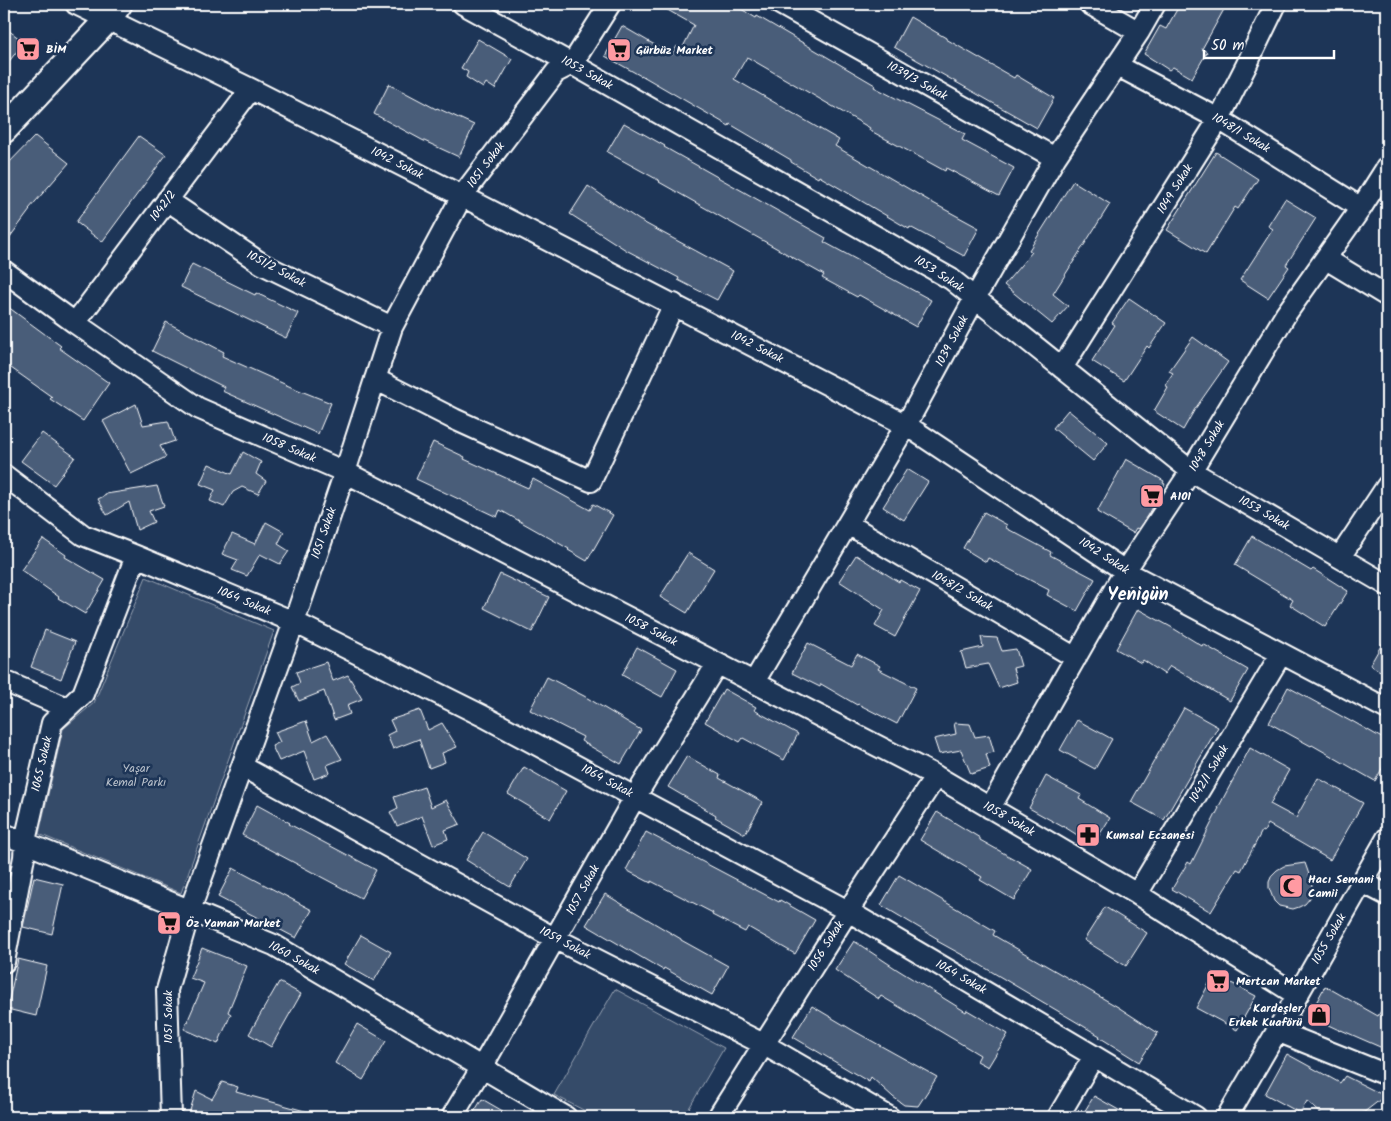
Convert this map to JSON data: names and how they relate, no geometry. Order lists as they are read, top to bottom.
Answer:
{
  "streets": {
    "street": [
      "1053 Sokak",
      "1039/3 Sokak",
      "1048/1 Sokak",
      "1042 Sokak",
      "1051 Sokak",
      "1049 Sokak",
      "1042/2",
      "1051/2 Sokak",
      "1039 Sokak",
      "1048 Sokak",
      "1058 Sokak",
      "1048/2 Sokak",
      "1064 Sokak",
      "1065 Sokak",
      "1042/1 Sokak",
      "1057 Sokak",
      "1055 Sokak",
      "1059 Sokak",
      "1056 Sokak",
      "1060 Sokak"
    ]
  },
  "crossings": [
    ["1053 Sokak", "1051 Sokak"],
    ["1053 Sokak", "1049 Sokak"],
    ["1053 Sokak", "1039 Sokak"],
    ["1053 Sokak", "1048 Sokak"],
    ["1039/3 Sokak", "1039 Sokak"],
    ["1048/1 Sokak", "1049 Sokak"],
    ["1048/1 Sokak", "1039 Sokak"],
    ["1048/1 Sokak", "1048 Sokak"],
    ["1042 Sokak", "1051 Sokak"],
    ["1042 Sokak", "1042/2"],
    ["1042 Sokak", "1039 Sokak"],
    ["1042 Sokak", "1048 Sokak"],
    ["1042 Sokak", "1042/1 Sokak"],
    ["1051 Sokak", "1051/2 Sokak"],
    ["1051 Sokak", "1058 Sokak"],
    ["1051 Sokak", "1064 Sokak"],
    ["1051 Sokak", "1059 Sokak"],
    ["1051 Sokak", "1060 Sokak"],
    ["1042/2", "1051/2 Sokak"],
    ["1042/2", "1058 Sokak"],
    ["1039 Sokak", "1058 Sokak"],
    ["1039 Sokak", "1048/2 Sokak"],
    ["1048 Sokak", "1058 Sokak"],
    ["1048 Sokak", "1048/2 Sokak"],
    ["1058 Sokak", "1042/1 Sokak"],
    ["1058 Sokak", "1057 Sokak"],
    ["1058 Sokak", "1055 Sokak"],
    ["1058 Sokak", "1056 Sokak"],
    ["1064 Sokak", "1065 Sokak"],
    ["1064 Sokak", "1057 Sokak"],
    ["1064 Sokak", "1056 Sokak"],
    ["1065 Sokak", "1060 Sokak"],
    ["1057 Sokak", "1059 Sokak"],
    ["1057 Sokak", "1060 Sokak"],
    ["1059 Sokak", "1056 Sokak"]
  ],
  "districts": ["Yenigün"],
  "parks": ["Yaşar Kemal Parkı"],
  "places": {
    "supermarket": [
      "BİM",
      "Gürbüz Market",
      "A101",
      "Öz Yaman Market",
      "Mertcan Market"
    ],
    "pharmacy": ["Kumsal Eczanesi"],
    "mosque": ["Hacı Semani Camii"],
    "shop": ["Kardeşler Erkek Kuaförü"]
  },
  "scale_bar": "50 m"
}
